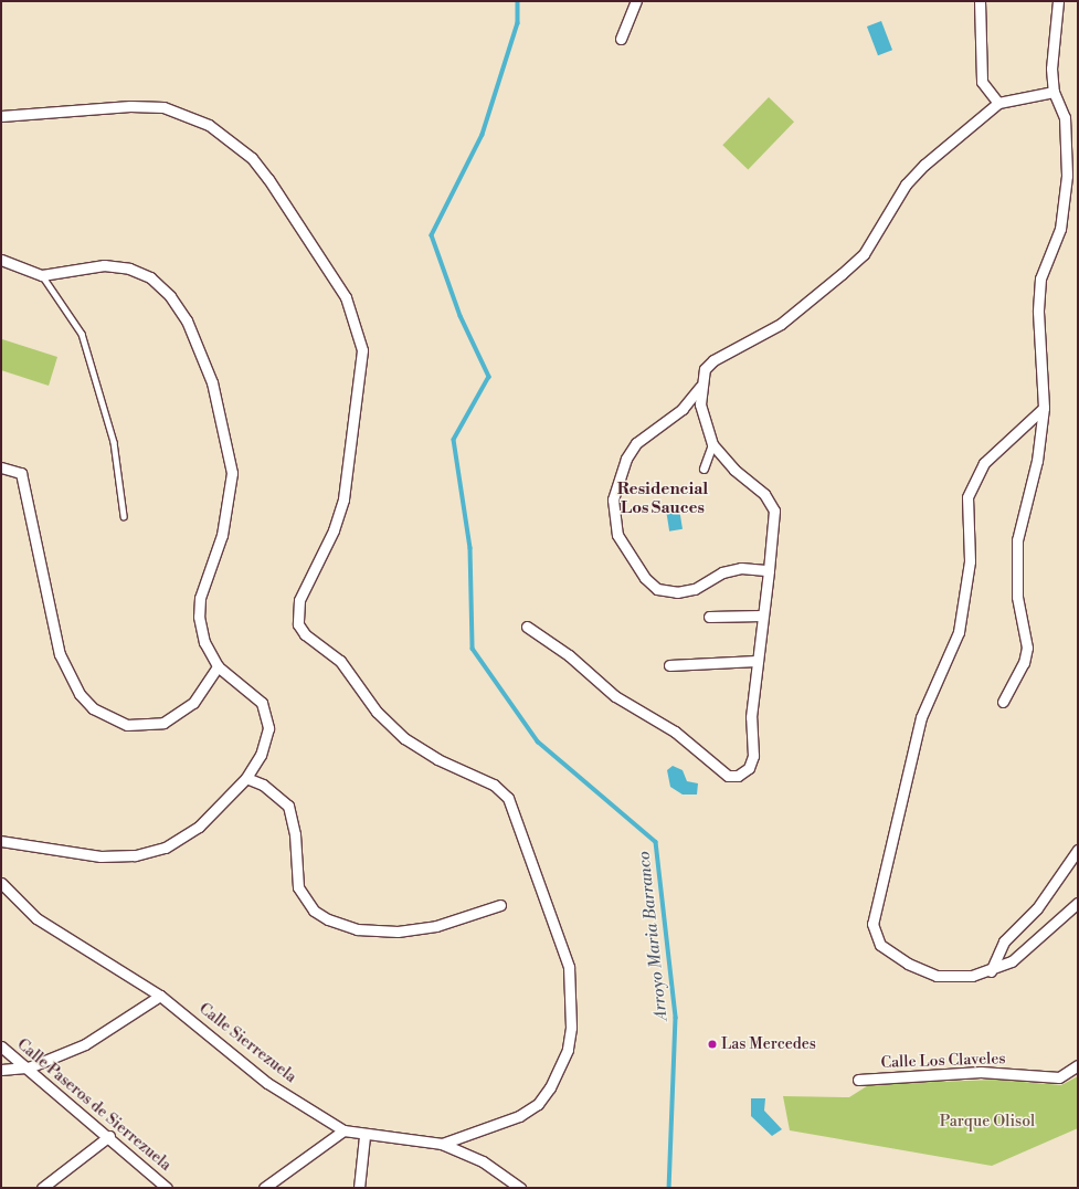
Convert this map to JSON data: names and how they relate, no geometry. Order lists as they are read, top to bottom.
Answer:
{
  "streets": {
    "street": ["Calle Sierrezuela", "Calle Los Claveles", "Calle Paseros de Sierrezuela"]
  },
  "districts": ["Residencial Los Sauces"],
  "water": ["Arroyo Maria Barranco"],
  "parks": ["Parque Olisol"],
  "places": ["Las Mercedes"]
}
